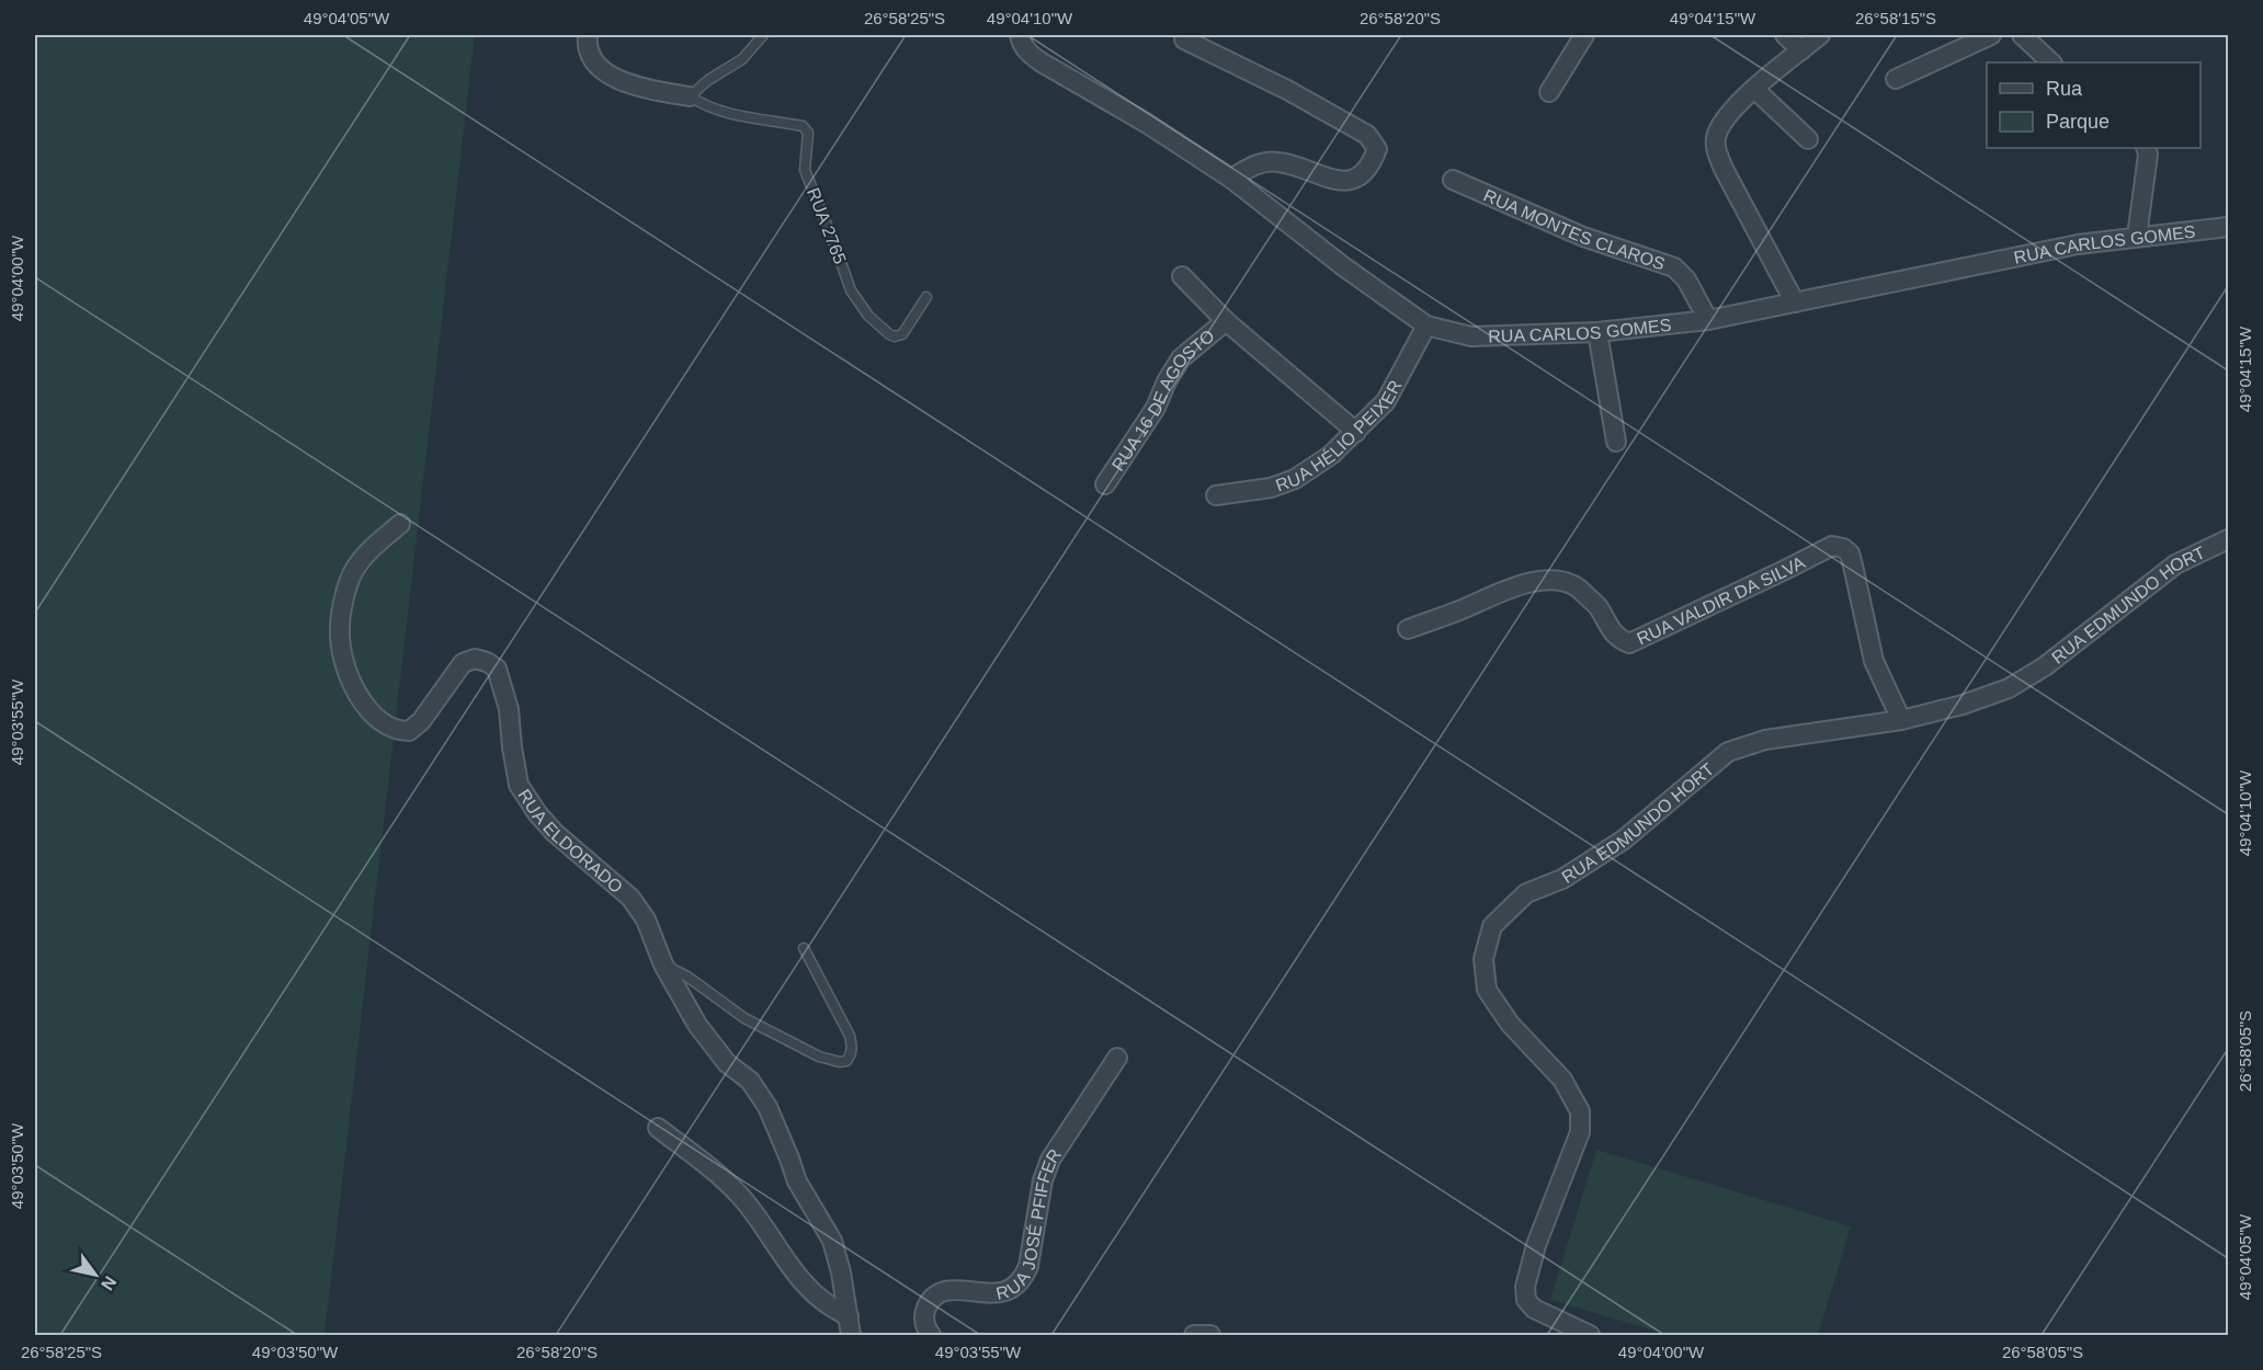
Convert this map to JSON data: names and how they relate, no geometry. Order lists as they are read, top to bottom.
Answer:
{
  "streets": {
    "street": [
      "RUA MONTES CLAROS",
      "RUA CARLOS GOMES",
      "RUA 16 DE AGOSTO",
      "RUA HÉLIO PEIXER",
      "RUA VALDIR DA SILVA",
      "RUA EDMUNDO HORT",
      "RUA ELDORADO",
      "RUA JOSÉ PFIFFER"
    ],
    "lane": ["RUA 2765"]
  },
  "crossings": [
    ["RUA MONTES CLAROS", "RUA CARLOS GOMES"],
    ["RUA CARLOS GOMES", "RUA HÉLIO PEIXER"],
    ["RUA VALDIR DA SILVA", "RUA EDMUNDO HORT"]
  ],
  "legend": ["Rua", "Parque"],
  "north": "bottom right",
  "coordinates": [
    "49°04'05\"W",
    "26°58'25\"S",
    "49°04'10\"W",
    "26°58'20\"S",
    "49°04'15\"W",
    "26°58'15\"S",
    "49°04'00\"W",
    "49°03'55\"W",
    "26°58'05\"S",
    "49°03'50\"W"
  ]
}
